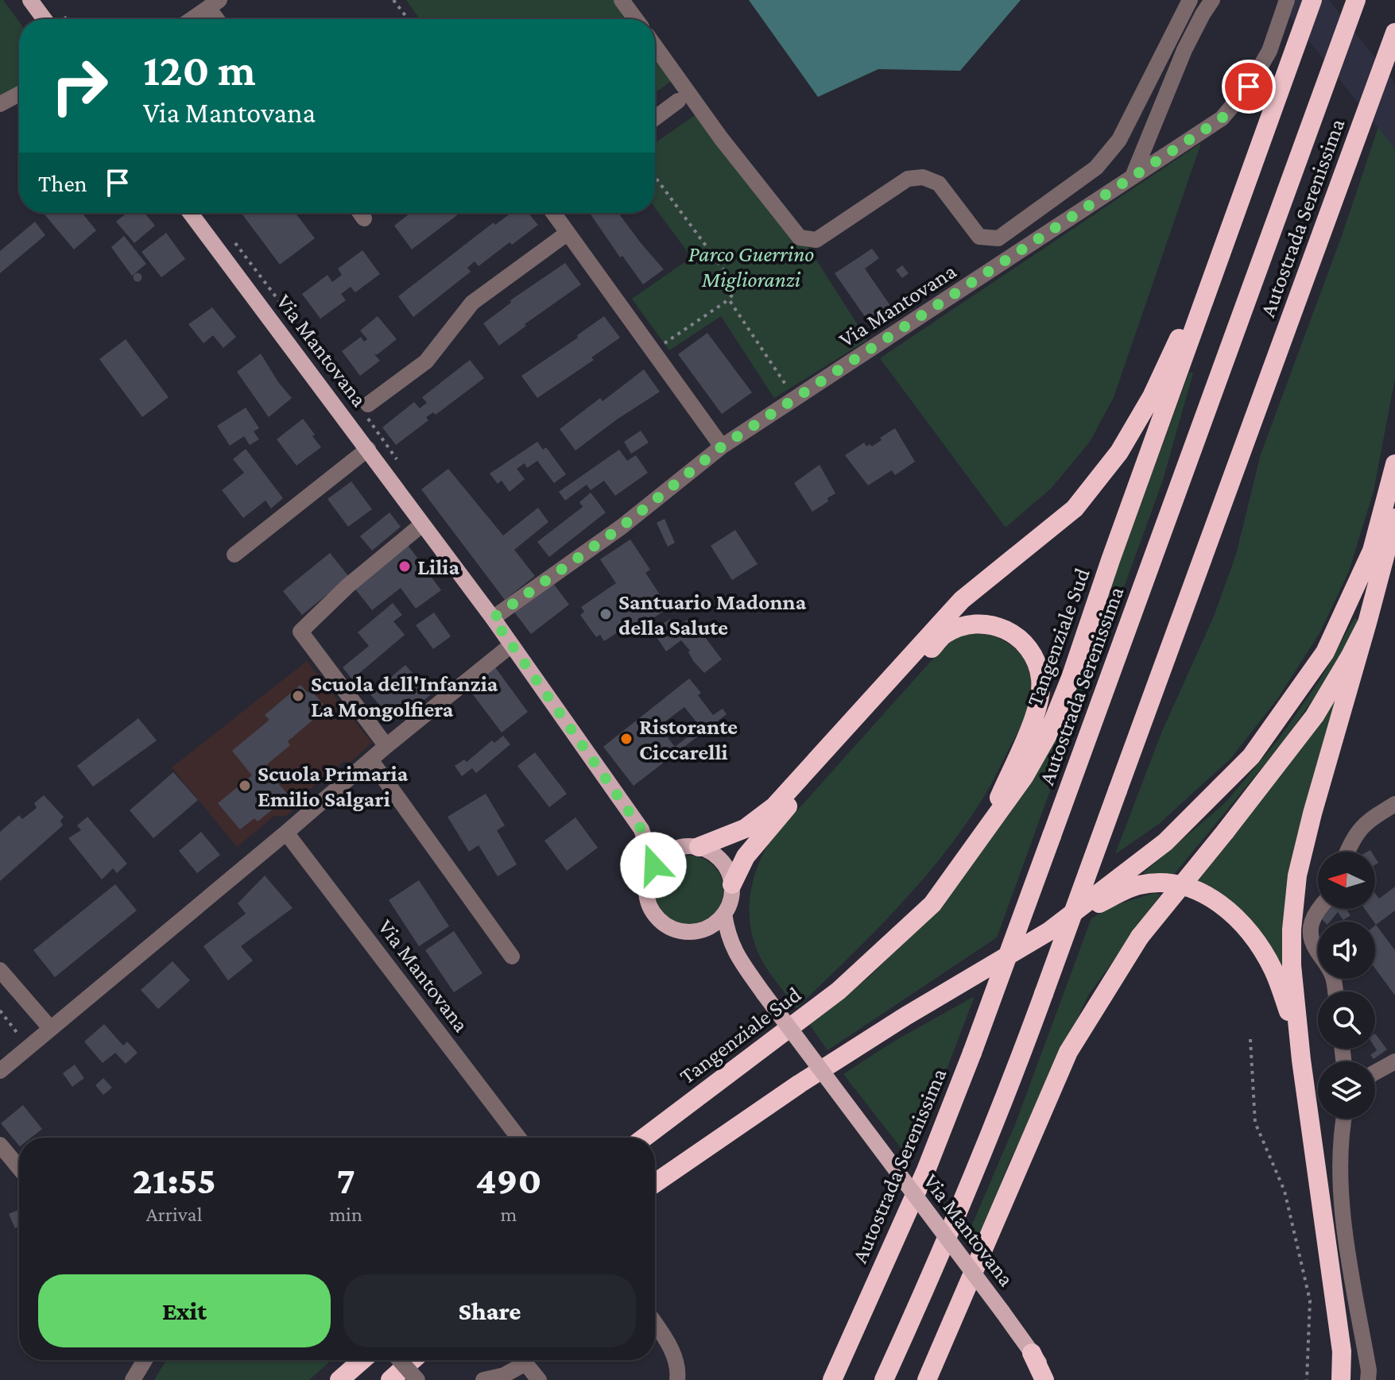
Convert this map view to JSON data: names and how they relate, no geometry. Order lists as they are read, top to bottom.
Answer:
{
  "streets": {
    "highway": ["Autostrada Serenissima", "Tangenziale Sud"],
    "main road": ["Via Mantovana"]
  },
  "parks": ["Parco Guerrino Miglioranzi"],
  "places": [
    "Lilia",
    "Santuario Madonna della Salute",
    "Scuola dell'Infanzia La Mongolfiera",
    "Ristorante Ciccarelli",
    "Scuola Primaria Emilio Salgari"
  ],
  "north": "left",
  "page": {
    "turn": ["120 m", "Via Mantovana"],
    "then": "Then",
    "eta": [
      "21:55",
      "Arrival",
      "7",
      "min",
      "490",
      "m"
    ],
    "buttons": ["Exit", "Share"]
  }
}
